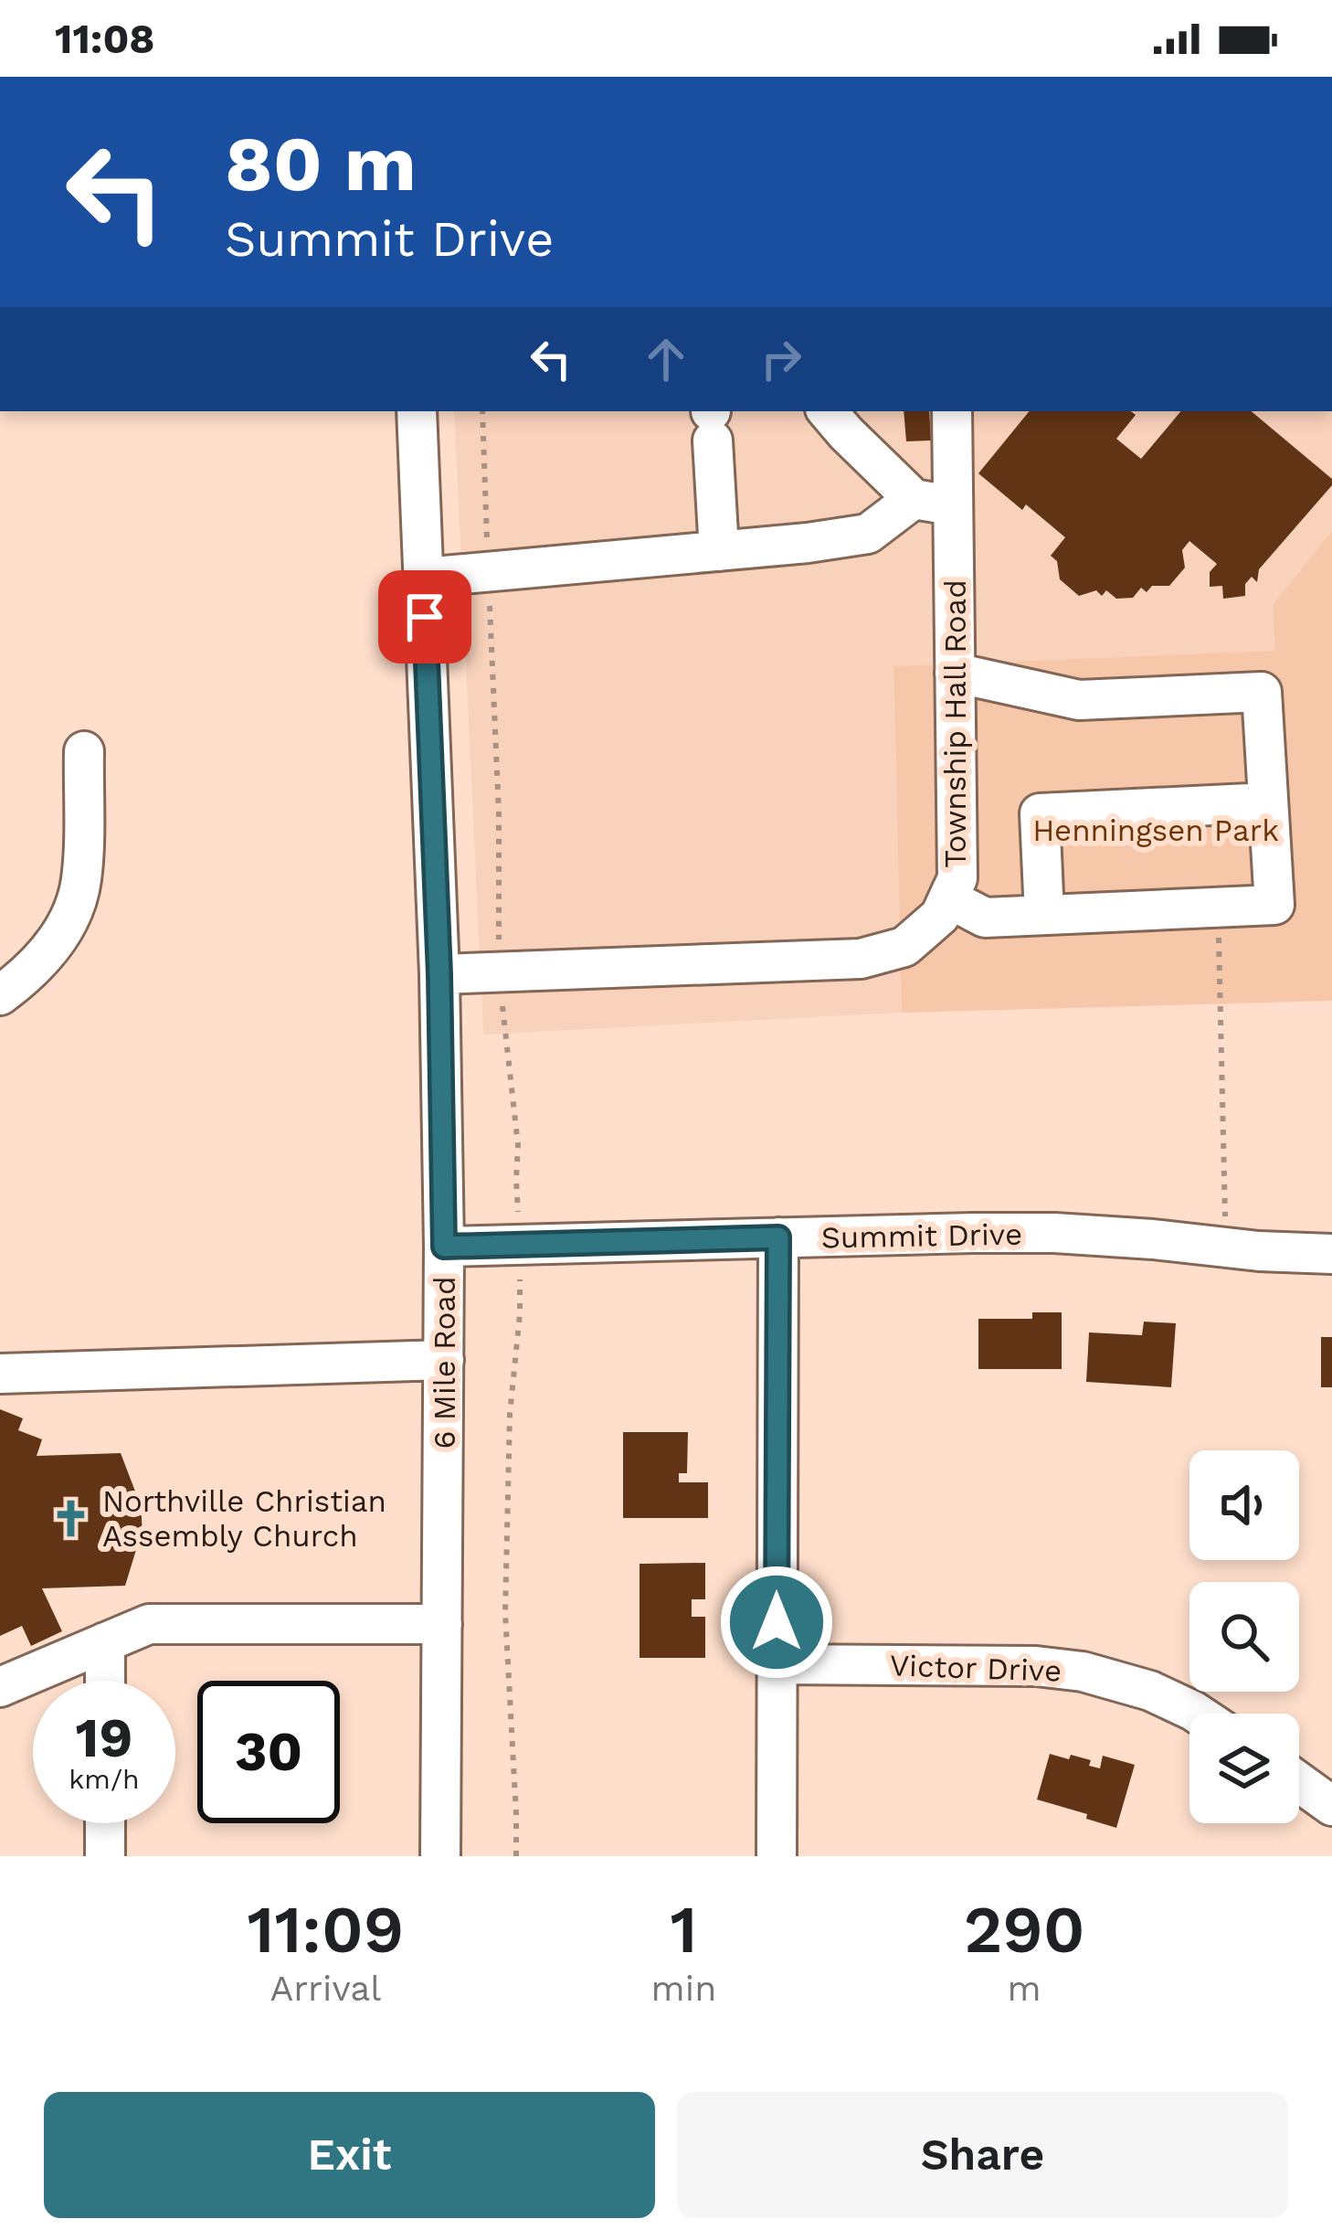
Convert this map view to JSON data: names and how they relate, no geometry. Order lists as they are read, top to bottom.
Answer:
{
  "streets": {
    "street": [
      "Township Hall Road",
      "Summit Drive",
      "6 Mile Road",
      "Victor Drive"
    ]
  },
  "crossings": [
    ["Township Hall Road", "6 Mile Road"],
    ["Summit Drive", "6 Mile Road"]
  ],
  "parks": ["Henningsen Park"],
  "places": {
    "church": ["Northville Christian Assembly Church"]
  },
  "page": {
    "status": "11:08",
    "turn": ["80 m", "Summit Drive"],
    "speed": "19 km/h",
    "limit": "30",
    "eta": [
      "11:09",
      "Arrival",
      "1",
      "min",
      "290",
      "m"
    ],
    "buttons": ["Exit", "Share"]
  }
}
